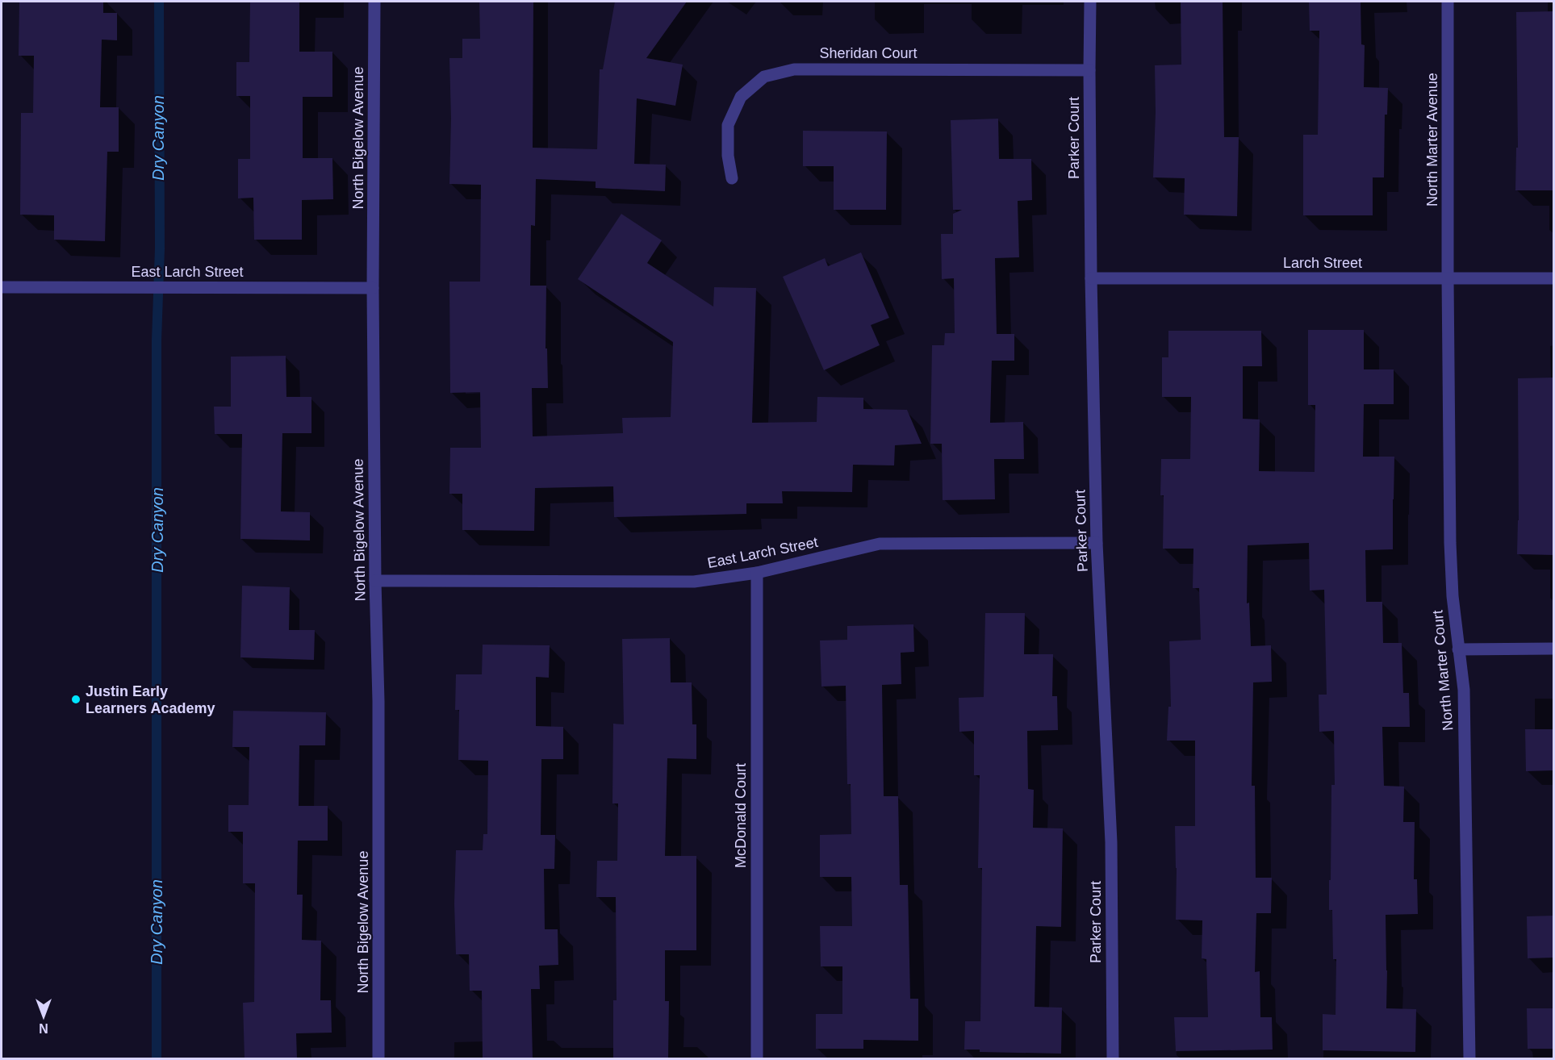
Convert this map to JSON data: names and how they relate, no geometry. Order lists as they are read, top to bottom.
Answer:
{
  "streets": {
    "street": [
      "Sheridan Court",
      "North Bigelow Avenue",
      "Parker Court",
      "North Marter Avenue",
      "Larch Street",
      "East Larch Street",
      "North Marter Court",
      "McDonald Court"
    ]
  },
  "crossings": [
    ["Sheridan Court", "Parker Court"],
    ["North Bigelow Avenue", "East Larch Street"],
    ["Parker Court", "Larch Street"],
    ["Parker Court", "East Larch Street"],
    ["North Marter Avenue", "Larch Street"],
    ["North Marter Avenue", "North Marter Court"],
    ["Larch Street", "North Marter Court"],
    ["East Larch Street", "McDonald Court"]
  ],
  "water": ["Dry Canyon"],
  "places": ["Justin Early Learners Academy"],
  "north": "bottom"
}
